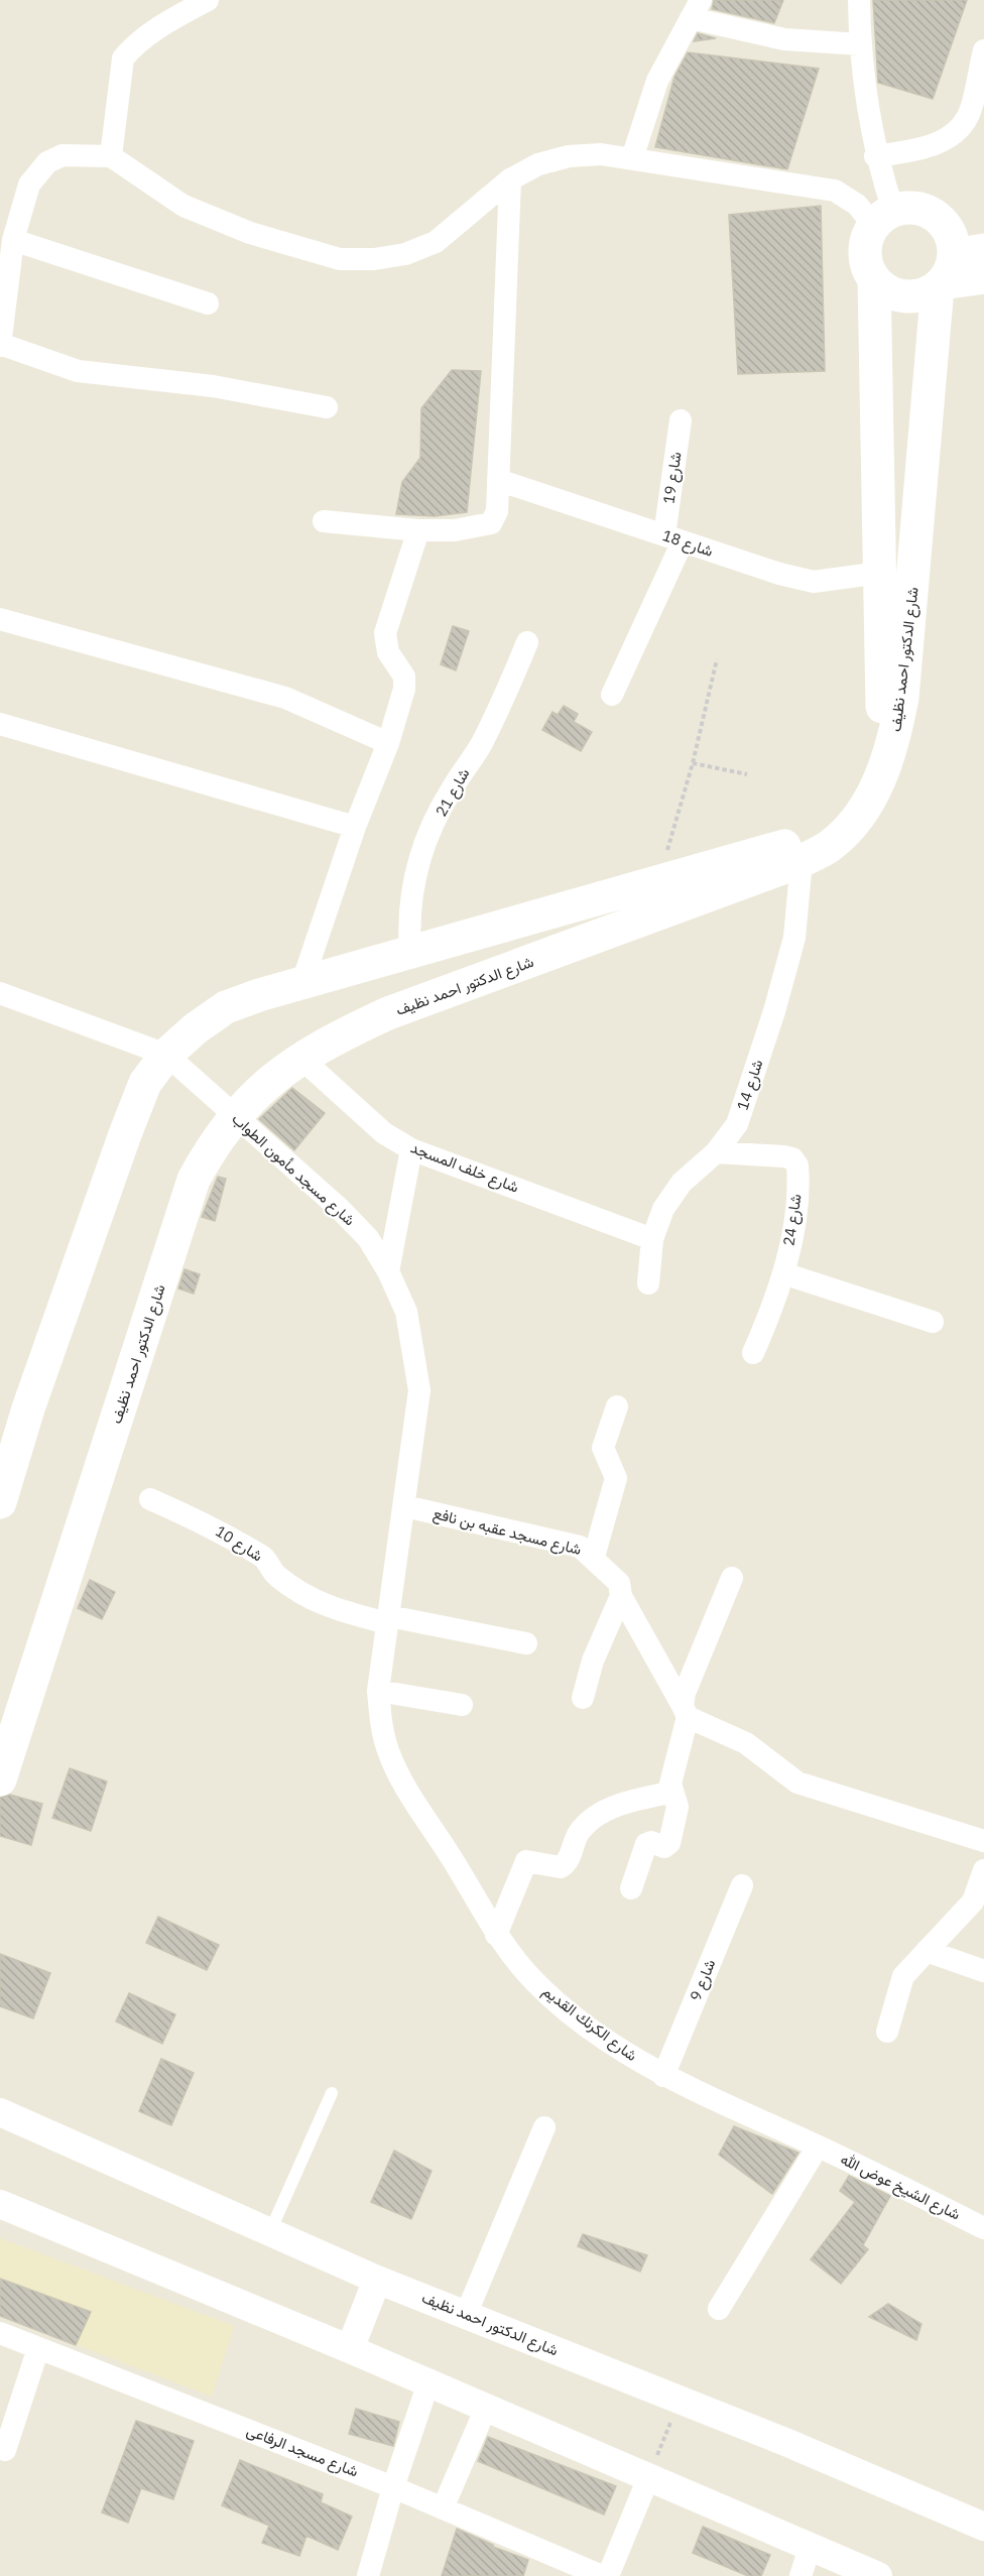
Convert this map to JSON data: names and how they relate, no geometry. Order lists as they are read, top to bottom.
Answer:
{
  "streets": {
    "main road": ["شارع الدكتور احمد نظيف"],
    "street": [
      "شارع 19",
      "شارع 18",
      "شارع 21",
      "شارع 14",
      "شارع خلف المسجد",
      "شارع مسجد مأمون الطواب",
      "شارع 24",
      "شارع مسجد عقبه بن نافع",
      "شارع 10",
      "شارع 9",
      "شارع الكرنك القديم",
      "شارع الشيخ عوض الله",
      "شارع مسجد الرفاعى"
    ]
  },
  "crossings": [
    ["شارع 19", "شارع 18"],
    ["شارع 18", "شارع الدكتور احمد نظيف"],
    ["شارع الدكتور احمد نظيف", "شارع 21"],
    ["شارع الدكتور احمد نظيف", "شارع 14"],
    ["شارع الدكتور احمد نظيف", "شارع خلف المسجد"],
    ["شارع الدكتور احمد نظيف", "شارع مسجد مأمون الطواب"],
    ["شارع 14", "شارع خلف المسجد"],
    ["شارع 14", "شارع 24"],
    ["شارع مسجد مأمون الطواب", "شارع مسجد عقبه بن نافع"],
    ["شارع مسجد مأمون الطواب", "شارع 10"],
    ["شارع مسجد مأمون الطواب", "شارع الكرنك القديم"],
    ["شارع 9", "شارع الكرنك القديم"],
    ["شارع الكرنك القديم", "شارع الشيخ عوض الله"]
  ]
}
